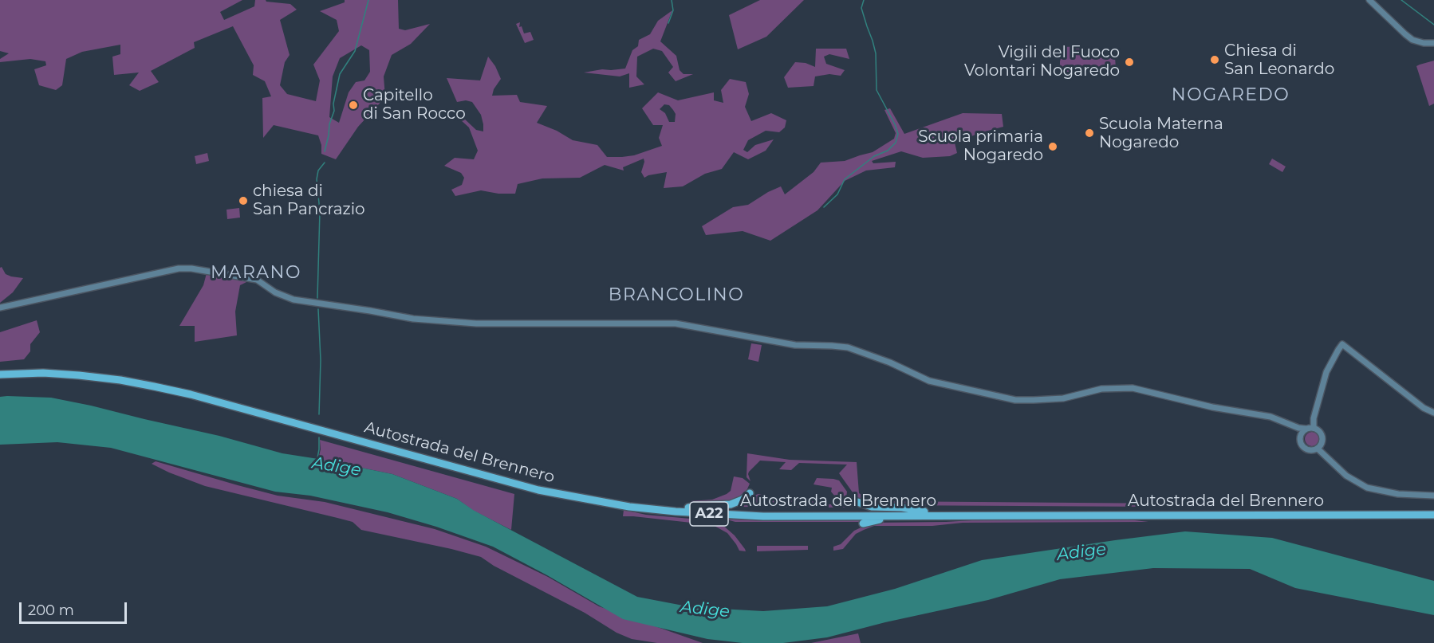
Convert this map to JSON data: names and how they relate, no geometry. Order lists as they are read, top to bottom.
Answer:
{
  "streets": {
    "highway": ["Autostrada del Brennero", "A22"]
  },
  "districts": ["NOGAREDO", "MARANO", "BRANCOLINO"],
  "water": ["Adige"],
  "places": [
    "Chiesa di San Leonardo",
    "Vigili del Fuoco Volontari Nogaredo",
    "Capitello di San Rocco",
    "Scuola Materna Nogaredo",
    "Scuola primaria Nogaredo",
    "chiesa di San Pancrazio"
  ],
  "scale_bar": "200 m"
}
